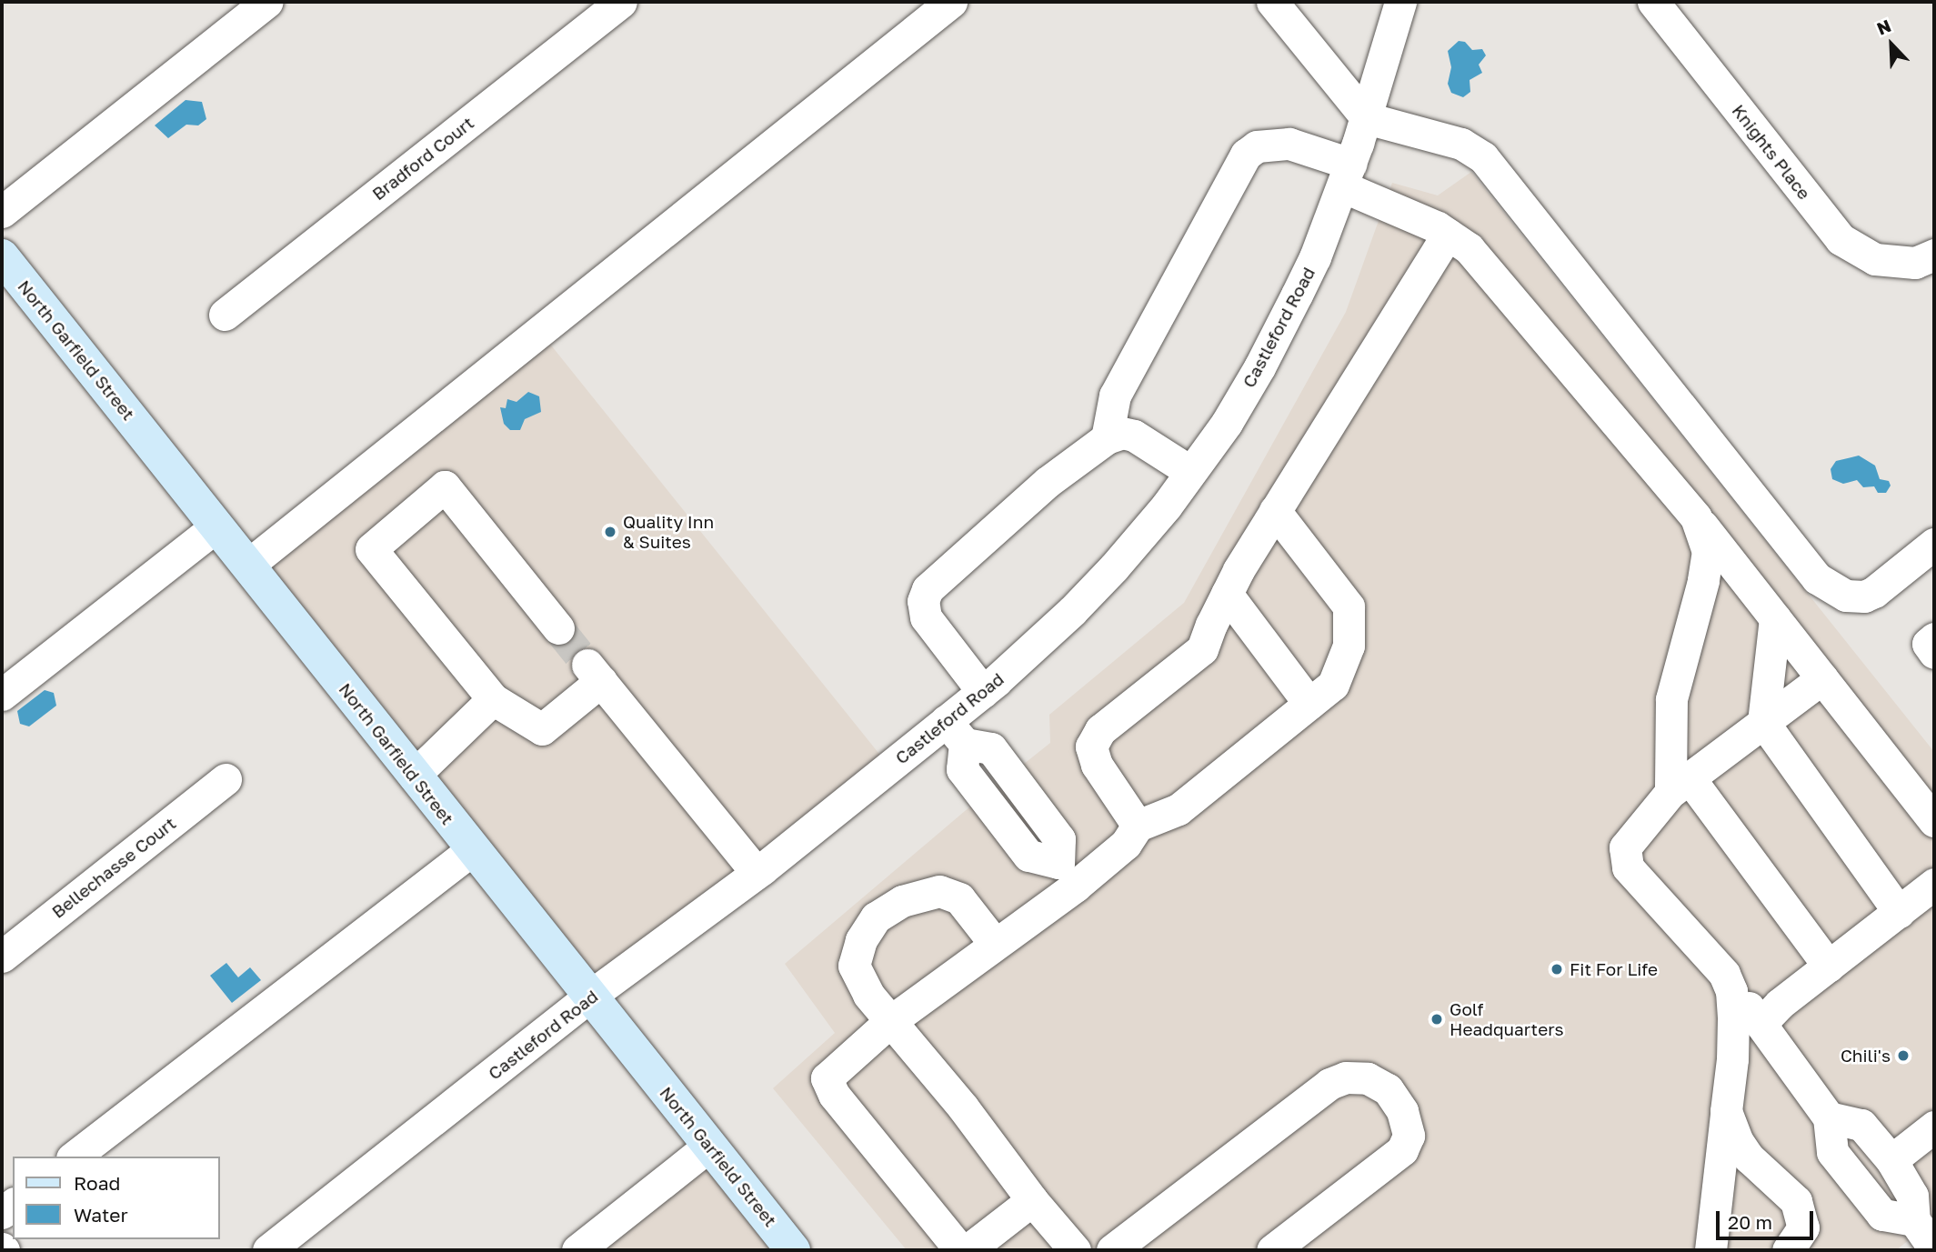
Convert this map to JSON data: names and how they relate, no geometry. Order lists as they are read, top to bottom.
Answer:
{
  "streets": {
    "main road": ["North Garfield Street"],
    "street": [
      "Knights Place",
      "Bradford Court",
      "Castleford Road",
      "Bellechasse Court"
    ]
  },
  "crossings": [
    ["Castleford Road", "North Garfield Street"]
  ],
  "places": [
    "Quality Inn & Suites",
    "Fit For Life",
    "Golf Headquarters",
    "Chili's"
  ],
  "legend": ["Road", "Water"],
  "scale_bar": "20 m",
  "north": "top left"
}
